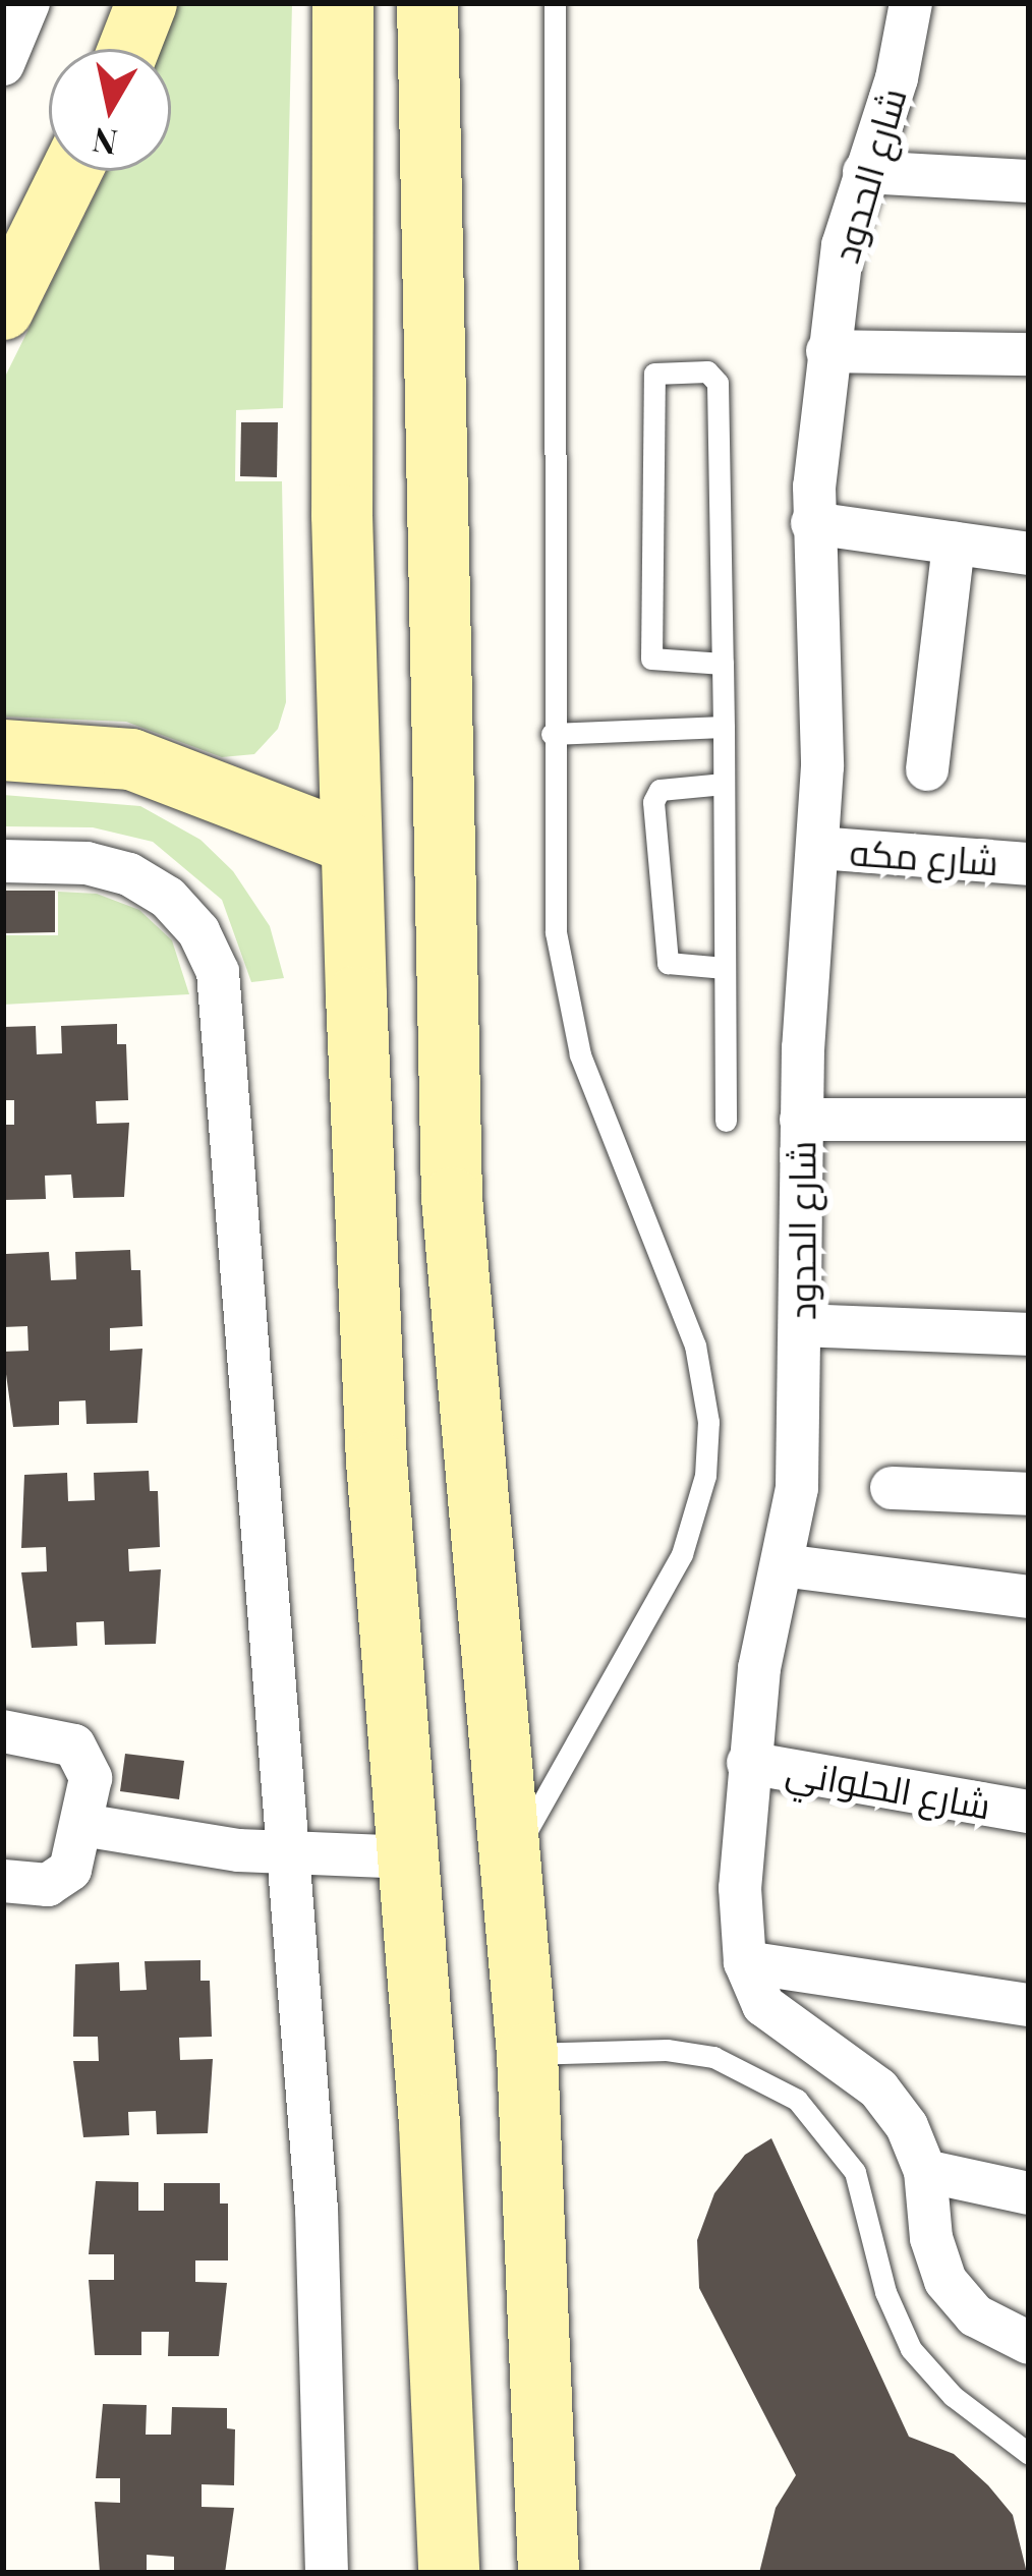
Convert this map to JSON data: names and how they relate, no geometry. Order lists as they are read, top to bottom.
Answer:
{
  "streets": {
    "street": ["شارع الحدود", "شارع مكه", "شارع الحلواني"]
  },
  "crossings": [
    ["شارع الحدود", "شارع مكه"],
    ["شارع الحدود", "شارع الحلواني"]
  ],
  "north": "bottom"
}
